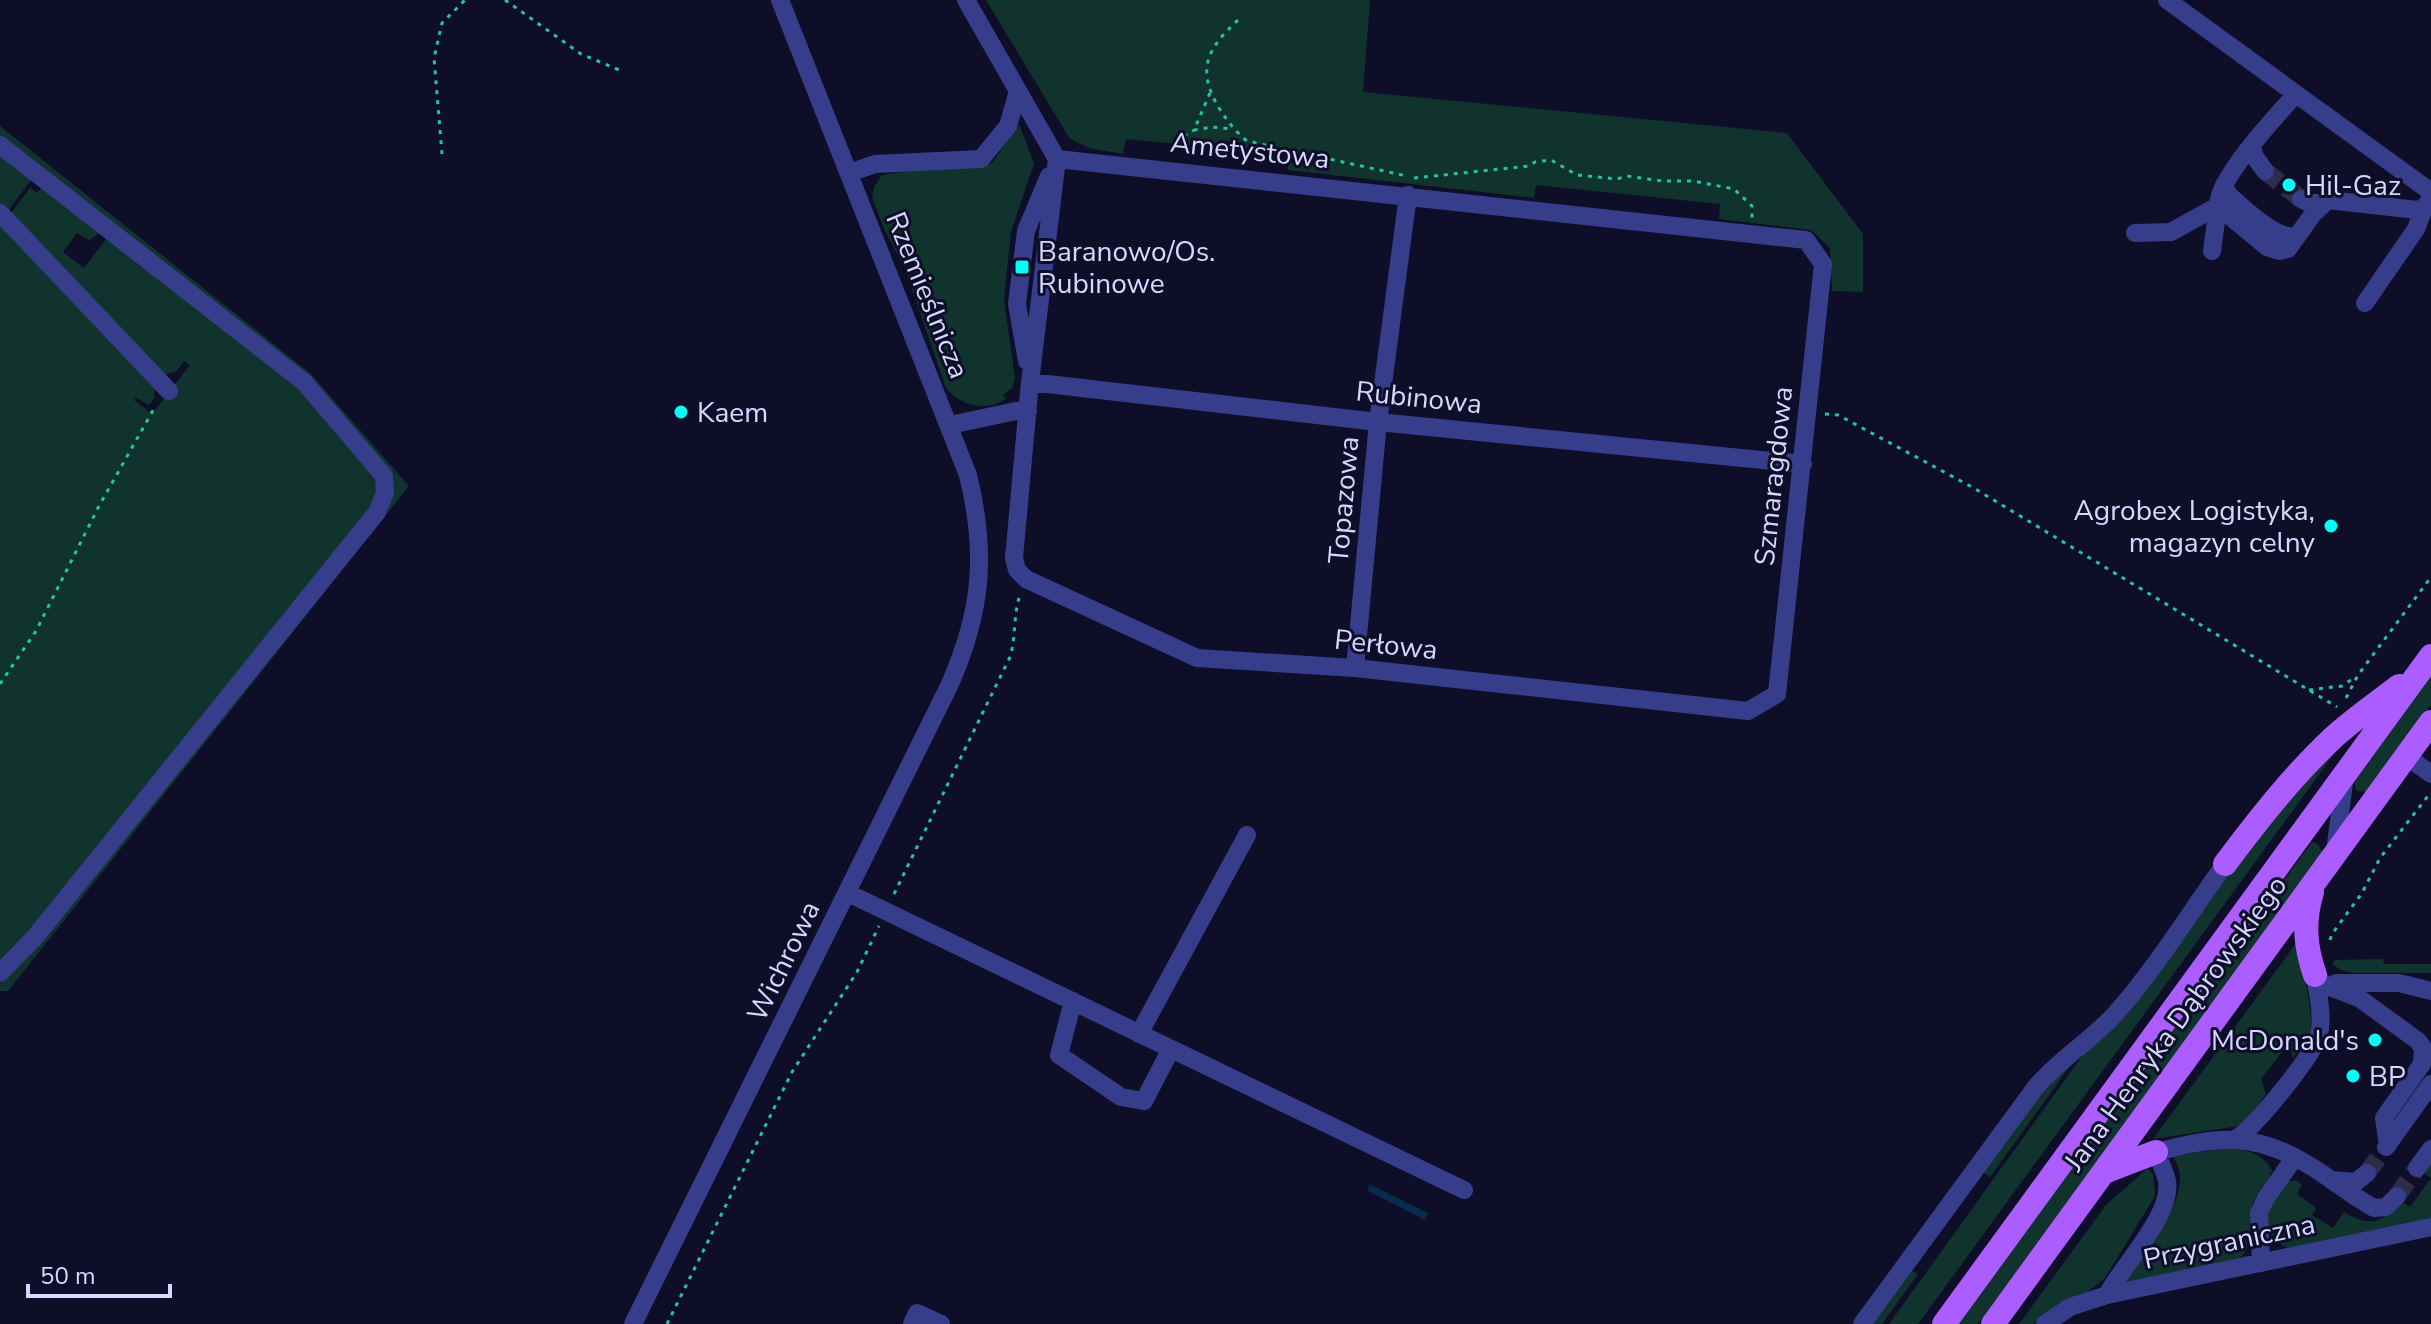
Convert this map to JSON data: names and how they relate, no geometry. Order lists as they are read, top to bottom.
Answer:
{
  "streets": {
    "main road": ["Jana Henryka Dąbrowskiego"],
    "street": [
      "Ametystowa",
      "Rzemieślnicza",
      "Rubinowa",
      "Szmaragdowa",
      "Topazowa",
      "Perłowa",
      "Wichrowa",
      "Przygraniczna"
    ]
  },
  "crossings": [
    ["Ametystowa", "Szmaragdowa"],
    ["Ametystowa", "Topazowa"],
    ["Rzemieślnicza", "Wichrowa"],
    ["Rubinowa", "Szmaragdowa"],
    ["Rubinowa", "Topazowa"],
    ["Szmaragdowa", "Perłowa"],
    ["Topazowa", "Perłowa"]
  ],
  "places": {
    "other": [
      "Hil-Gaz",
      "Kaem",
      "Agrobex Logistyka, magazyn celny",
      "McDonald's",
      "BP"
    ],
    "transit": ["Baranowo/Os. Rubinowe"]
  },
  "scale_bar": "50 m"
}
